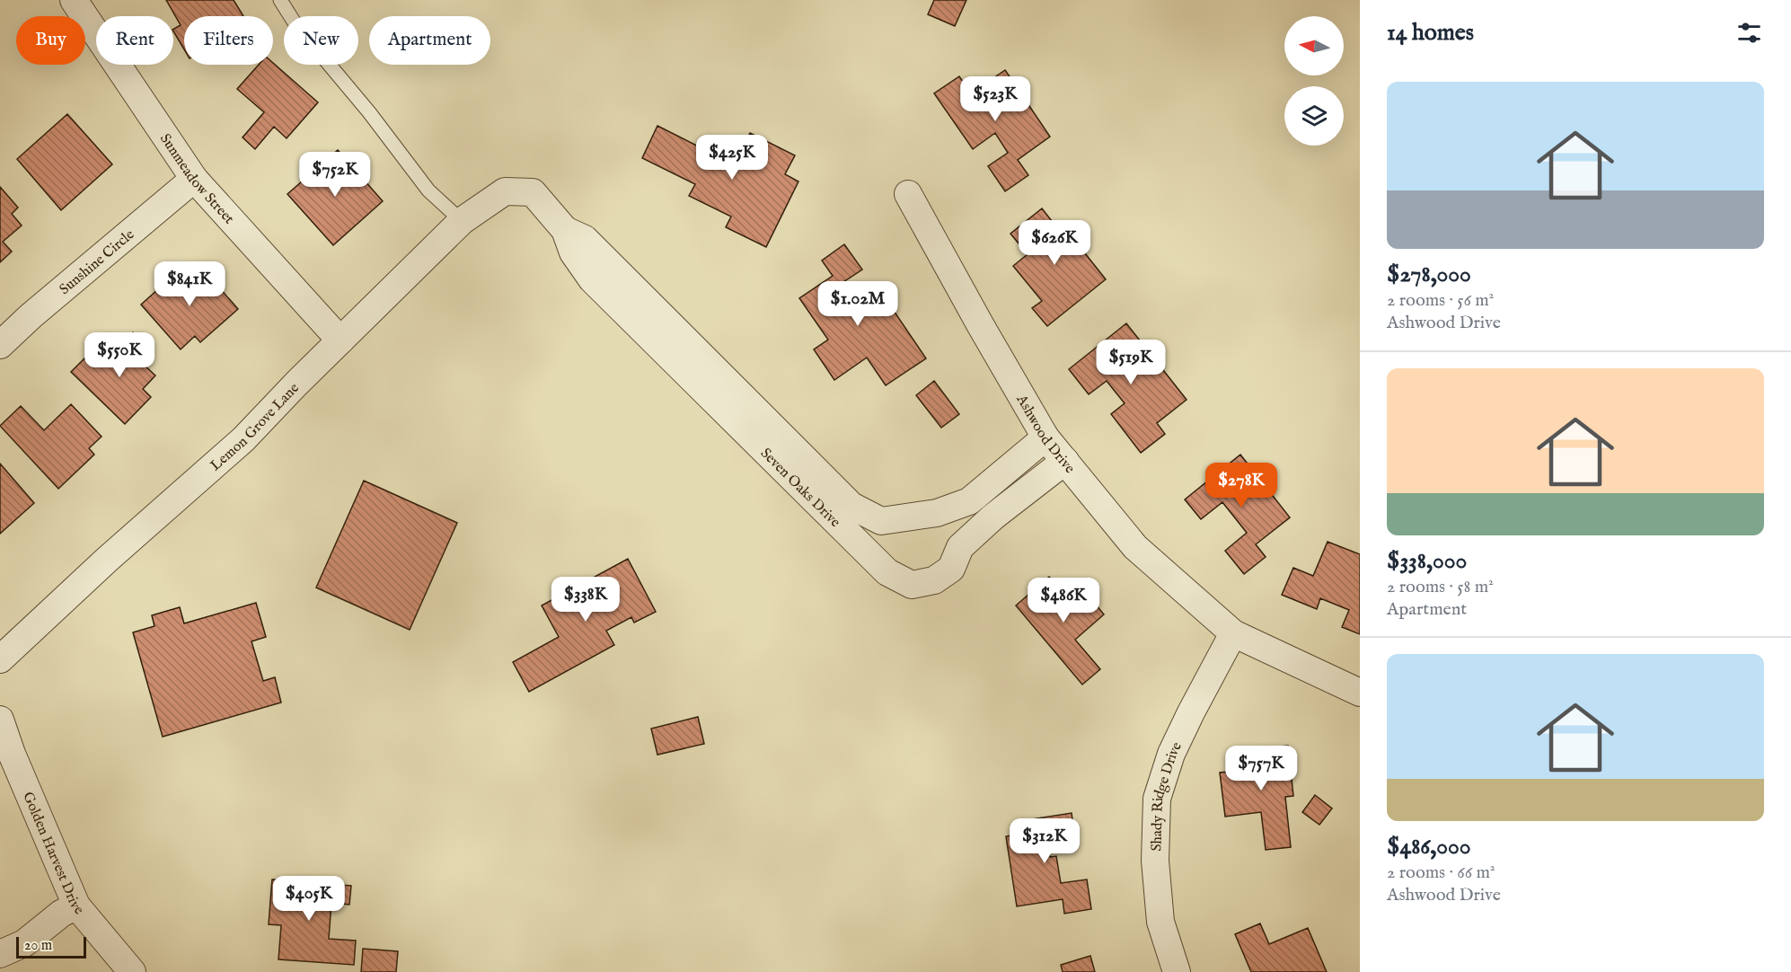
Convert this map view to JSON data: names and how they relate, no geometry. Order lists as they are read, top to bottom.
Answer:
{
  "streets": {
    "street": [
      "Sunmeadow Street",
      "Sunshine Circle",
      "Lemon Grove Lane",
      "Ashwood Drive",
      "Seven Oaks Drive",
      "Shady Ridge Drive",
      "Golden Harvest Drive"
    ]
  },
  "crossings": [
    ["Sunmeadow Street", "Sunshine Circle"],
    ["Sunmeadow Street", "Lemon Grove Lane"],
    ["Lemon Grove Lane", "Seven Oaks Drive"],
    ["Ashwood Drive", "Seven Oaks Drive"],
    ["Ashwood Drive", "Shady Ridge Drive"]
  ],
  "scale_bar": "20 m",
  "north": "left",
  "page": {
    "heading": "14 homes",
    "chip": [
      "Buy",
      "Rent",
      "Filters",
      "New",
      "Apartment"
    ],
    "list": [
      {
        "name": "$278,000",
        "note": "2 rooms · 56 m² · Ashwood Drive"
      },
      {
        "name": "$338,000",
        "note": "2 rooms · 58 m² · Apartment"
      },
      {
        "name": "$486,000",
        "note": "2 rooms · 66 m² · Ashwood Drive"
      }
    ],
    "price": [
      "$523K",
      "$425K",
      "$752K",
      "$626K",
      "$841K",
      "$1.02M",
      "$550K",
      "$519K",
      "$278K",
      "$338K",
      "$486K",
      "$757K",
      "$312K",
      "$405K"
    ],
    "scale": "20 m"
  }
}
